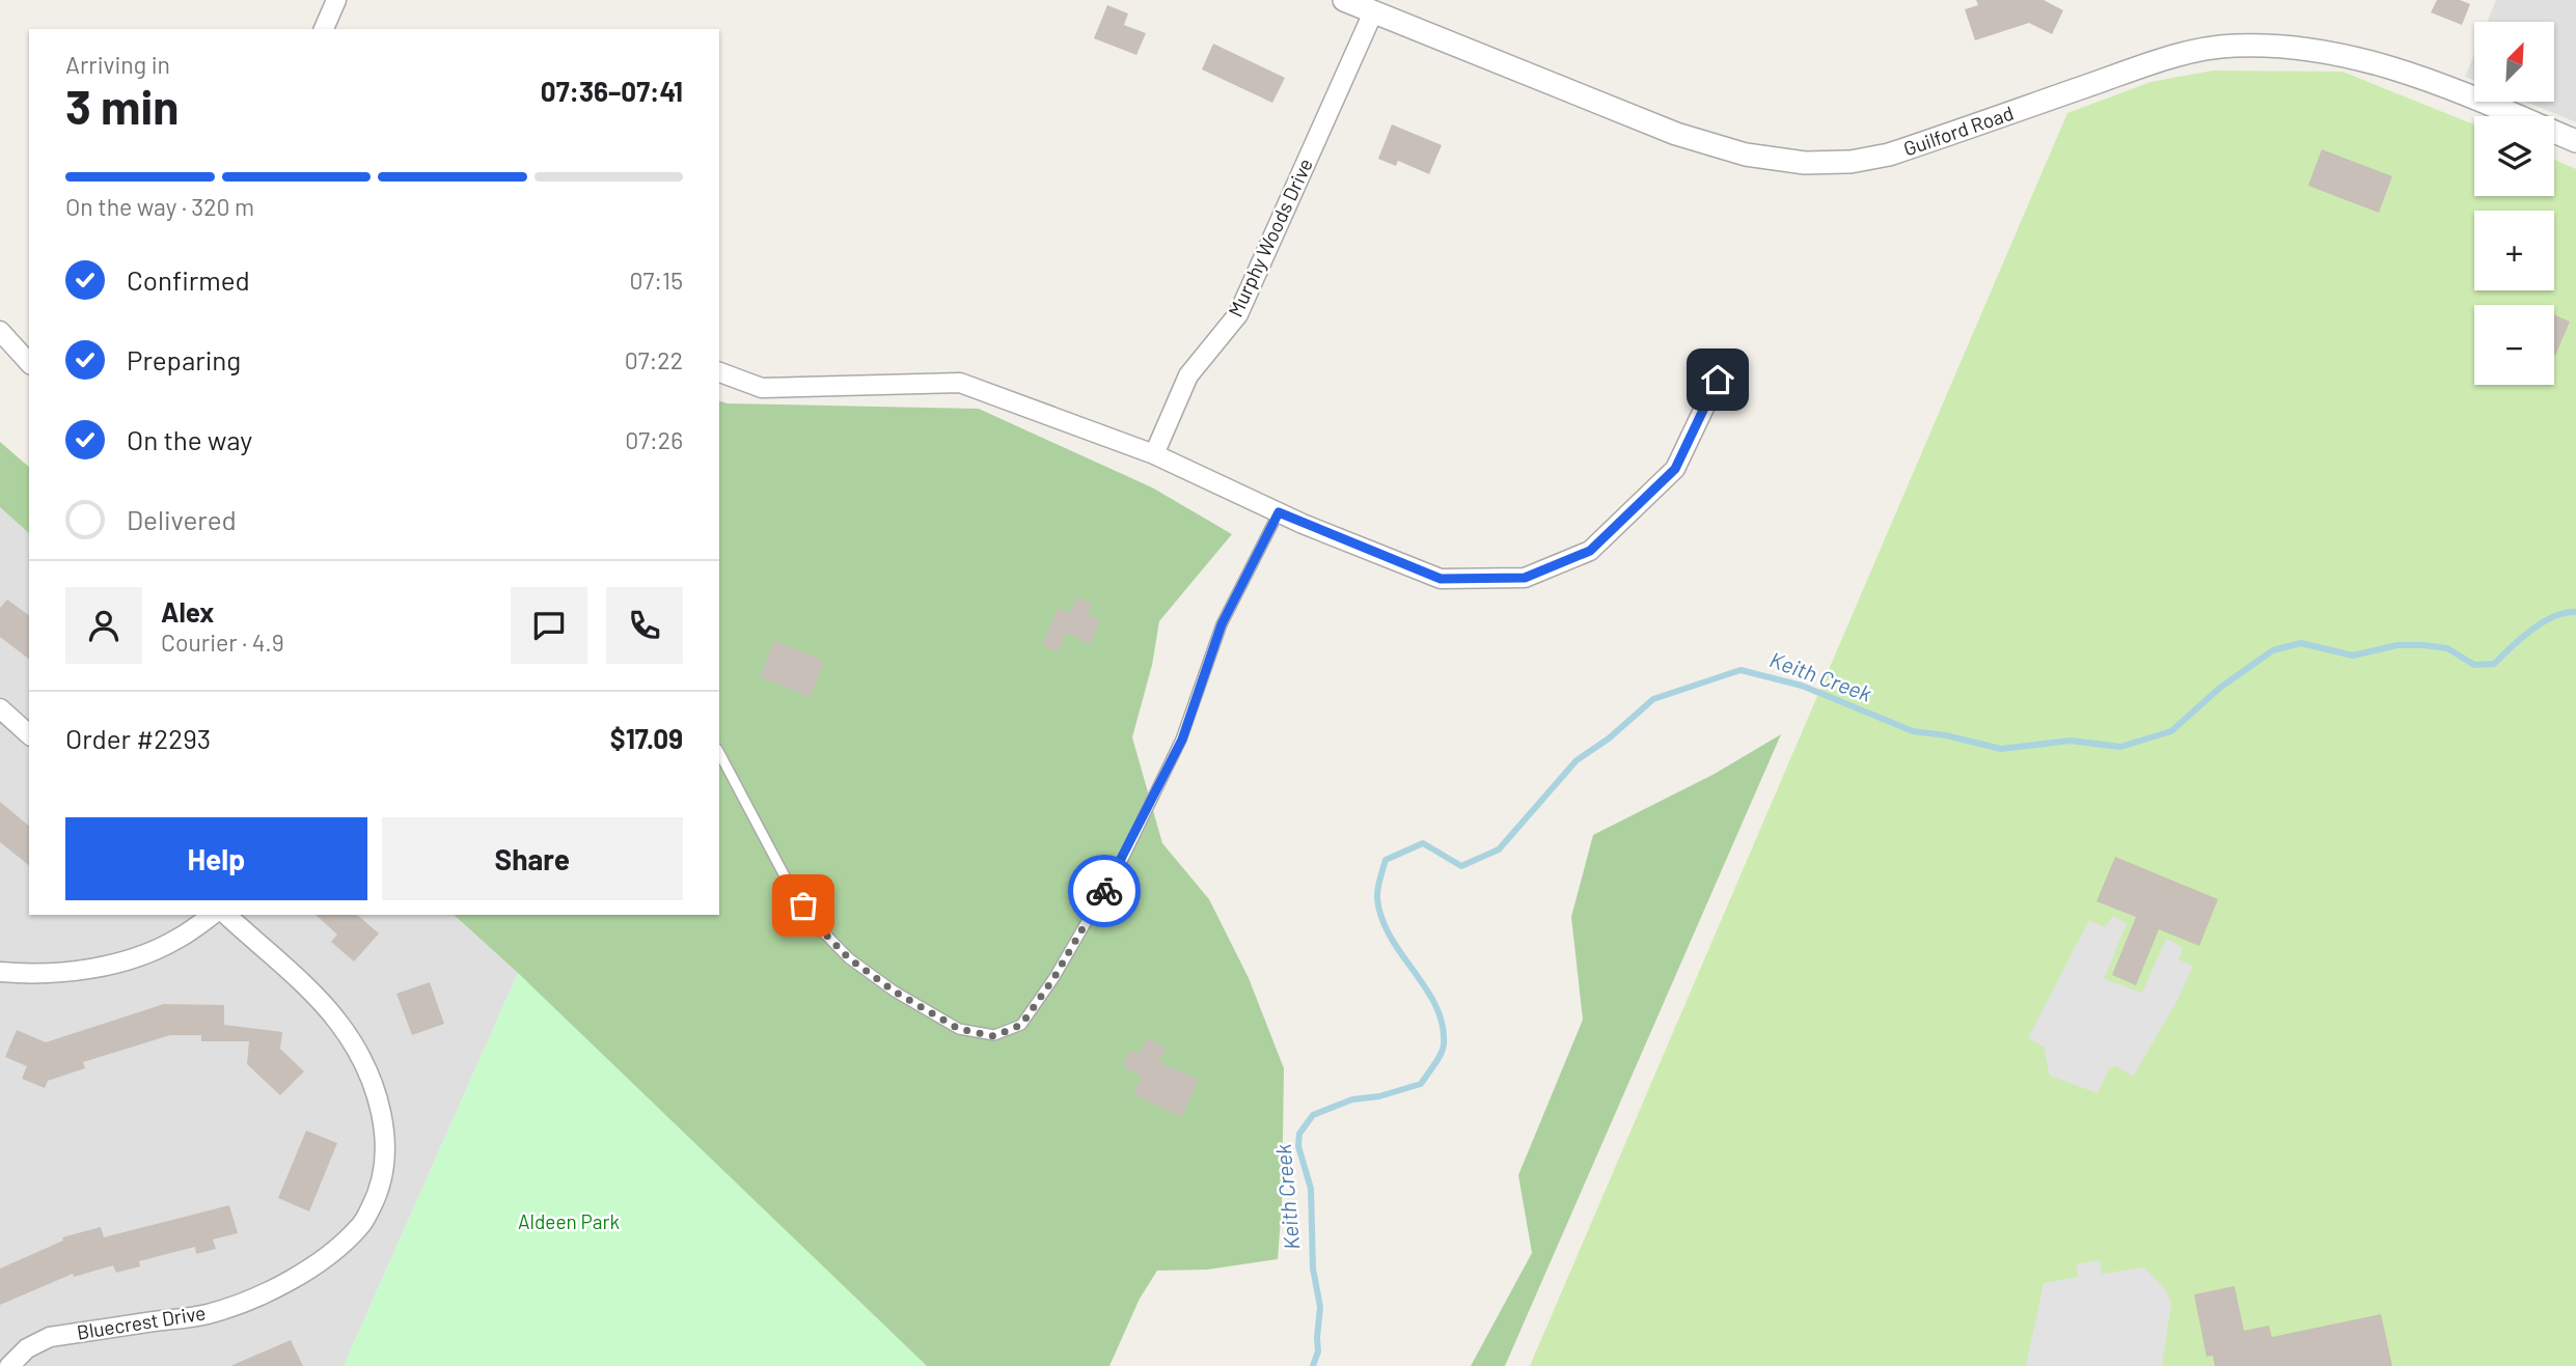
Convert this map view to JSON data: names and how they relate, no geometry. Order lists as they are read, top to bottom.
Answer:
{
  "streets": {
    "street": ["Guilford Road", "Murphy Woods Drive", "Bluecrest Drive"]
  },
  "crossings": [
    ["Guilford Road", "Murphy Woods Drive"]
  ],
  "water": ["Keith Creek"],
  "parks": ["Aldeen Park"],
  "north": "top right",
  "page": {
    "map_buttons": ["+", "−"],
    "heading": ["3 min", "Arriving in", "07:36–07:41"],
    "panel": [
      "Alex",
      "Courier · 4.9",
      "Order #2293",
      "$17.09"
    ],
    "bar": "On the way · 320 m",
    "list": [
      ["Confirmed", "07:15"],
      ["Preparing", "07:22"],
      ["On the way", "07:26"],
      "Delivered"
    ],
    "buttons": ["Help", "Share"]
  }
}
